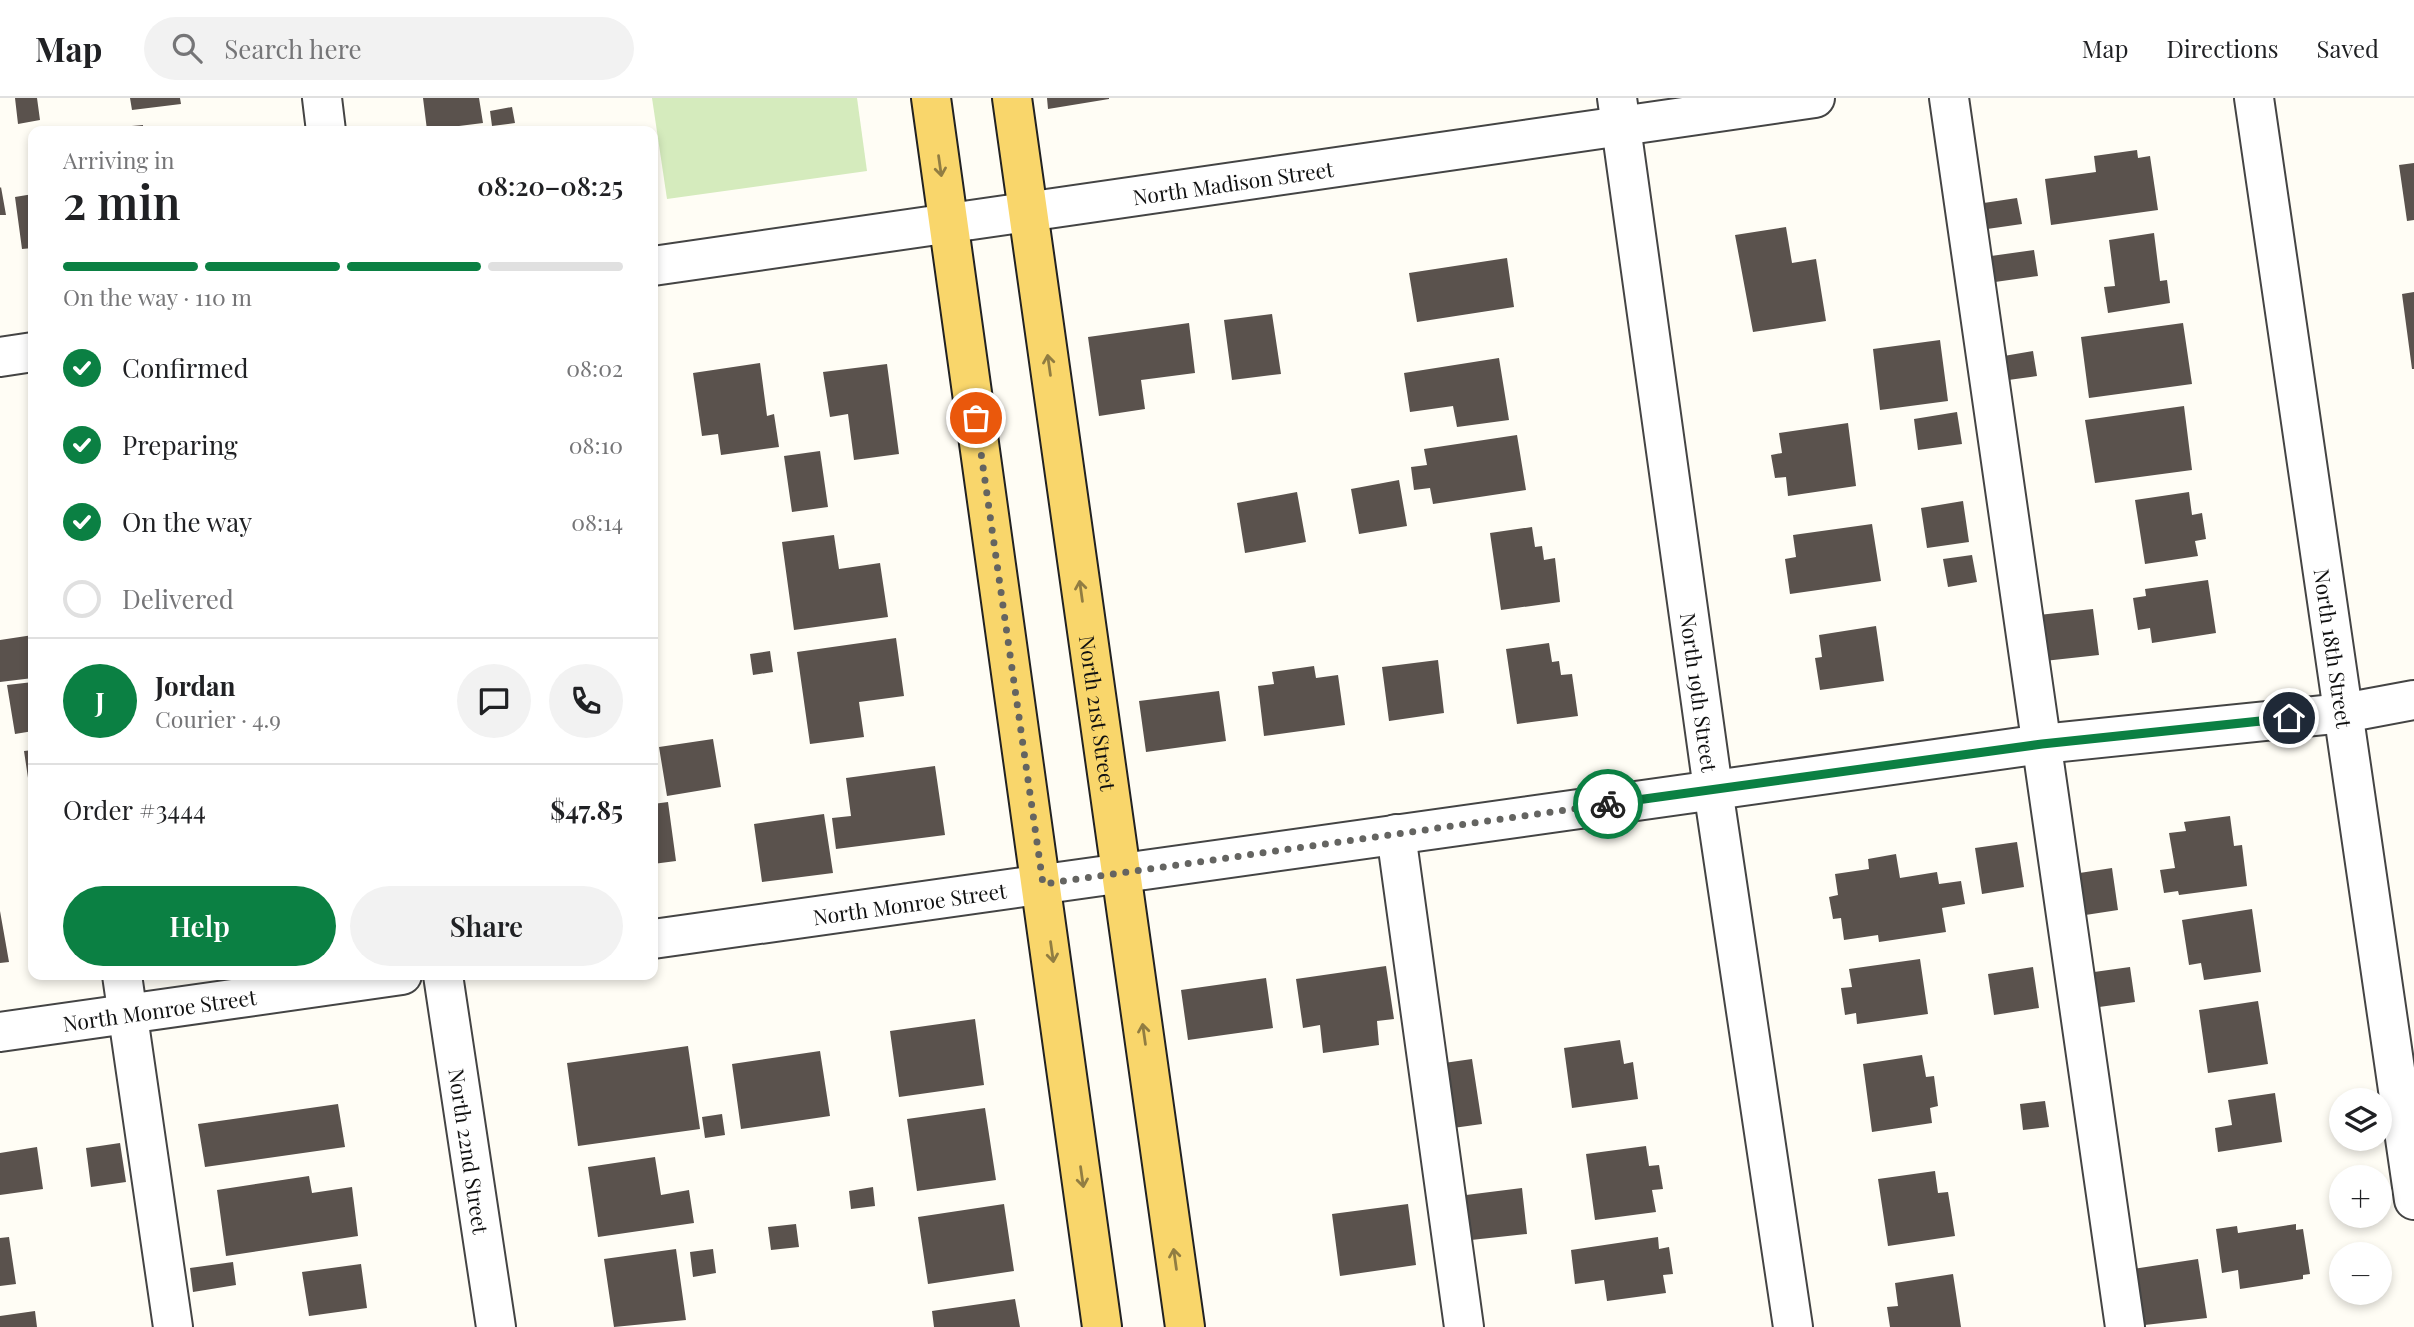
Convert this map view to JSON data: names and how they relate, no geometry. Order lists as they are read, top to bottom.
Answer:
{
  "streets": {
    "main road": ["North 21st Street"],
    "street": [
      "North Madison Street",
      "North 18th Street",
      "North 19th Street",
      "North Monroe Street",
      "North 22nd Street"
    ]
  },
  "crossings": [
    ["North Madison Street", "North 19th Street"],
    ["North Madison Street", "North 21st Street"],
    ["North 18th Street", "North Monroe Street"],
    ["North 19th Street", "North Monroe Street"],
    ["North 21st Street", "North Monroe Street"]
  ],
  "page": {
    "header": "Map",
    "search": "Search here",
    "nav": ["Map", "Directions", "Saved"],
    "heading": ["2 min", "Arriving in", "08:20–08:25"],
    "panel": [
      "Jordan",
      "Courier · 4.9",
      "Order #3444",
      "$47.85"
    ],
    "bar": "On the way · 110 m",
    "list": [
      ["Confirmed", "08:02"],
      ["Preparing", "08:10"],
      ["On the way", "08:14"],
      "Delivered"
    ],
    "round": "J",
    "buttons": ["Help", "Share"],
    "map_buttons": ["+", "−"]
  }
}
